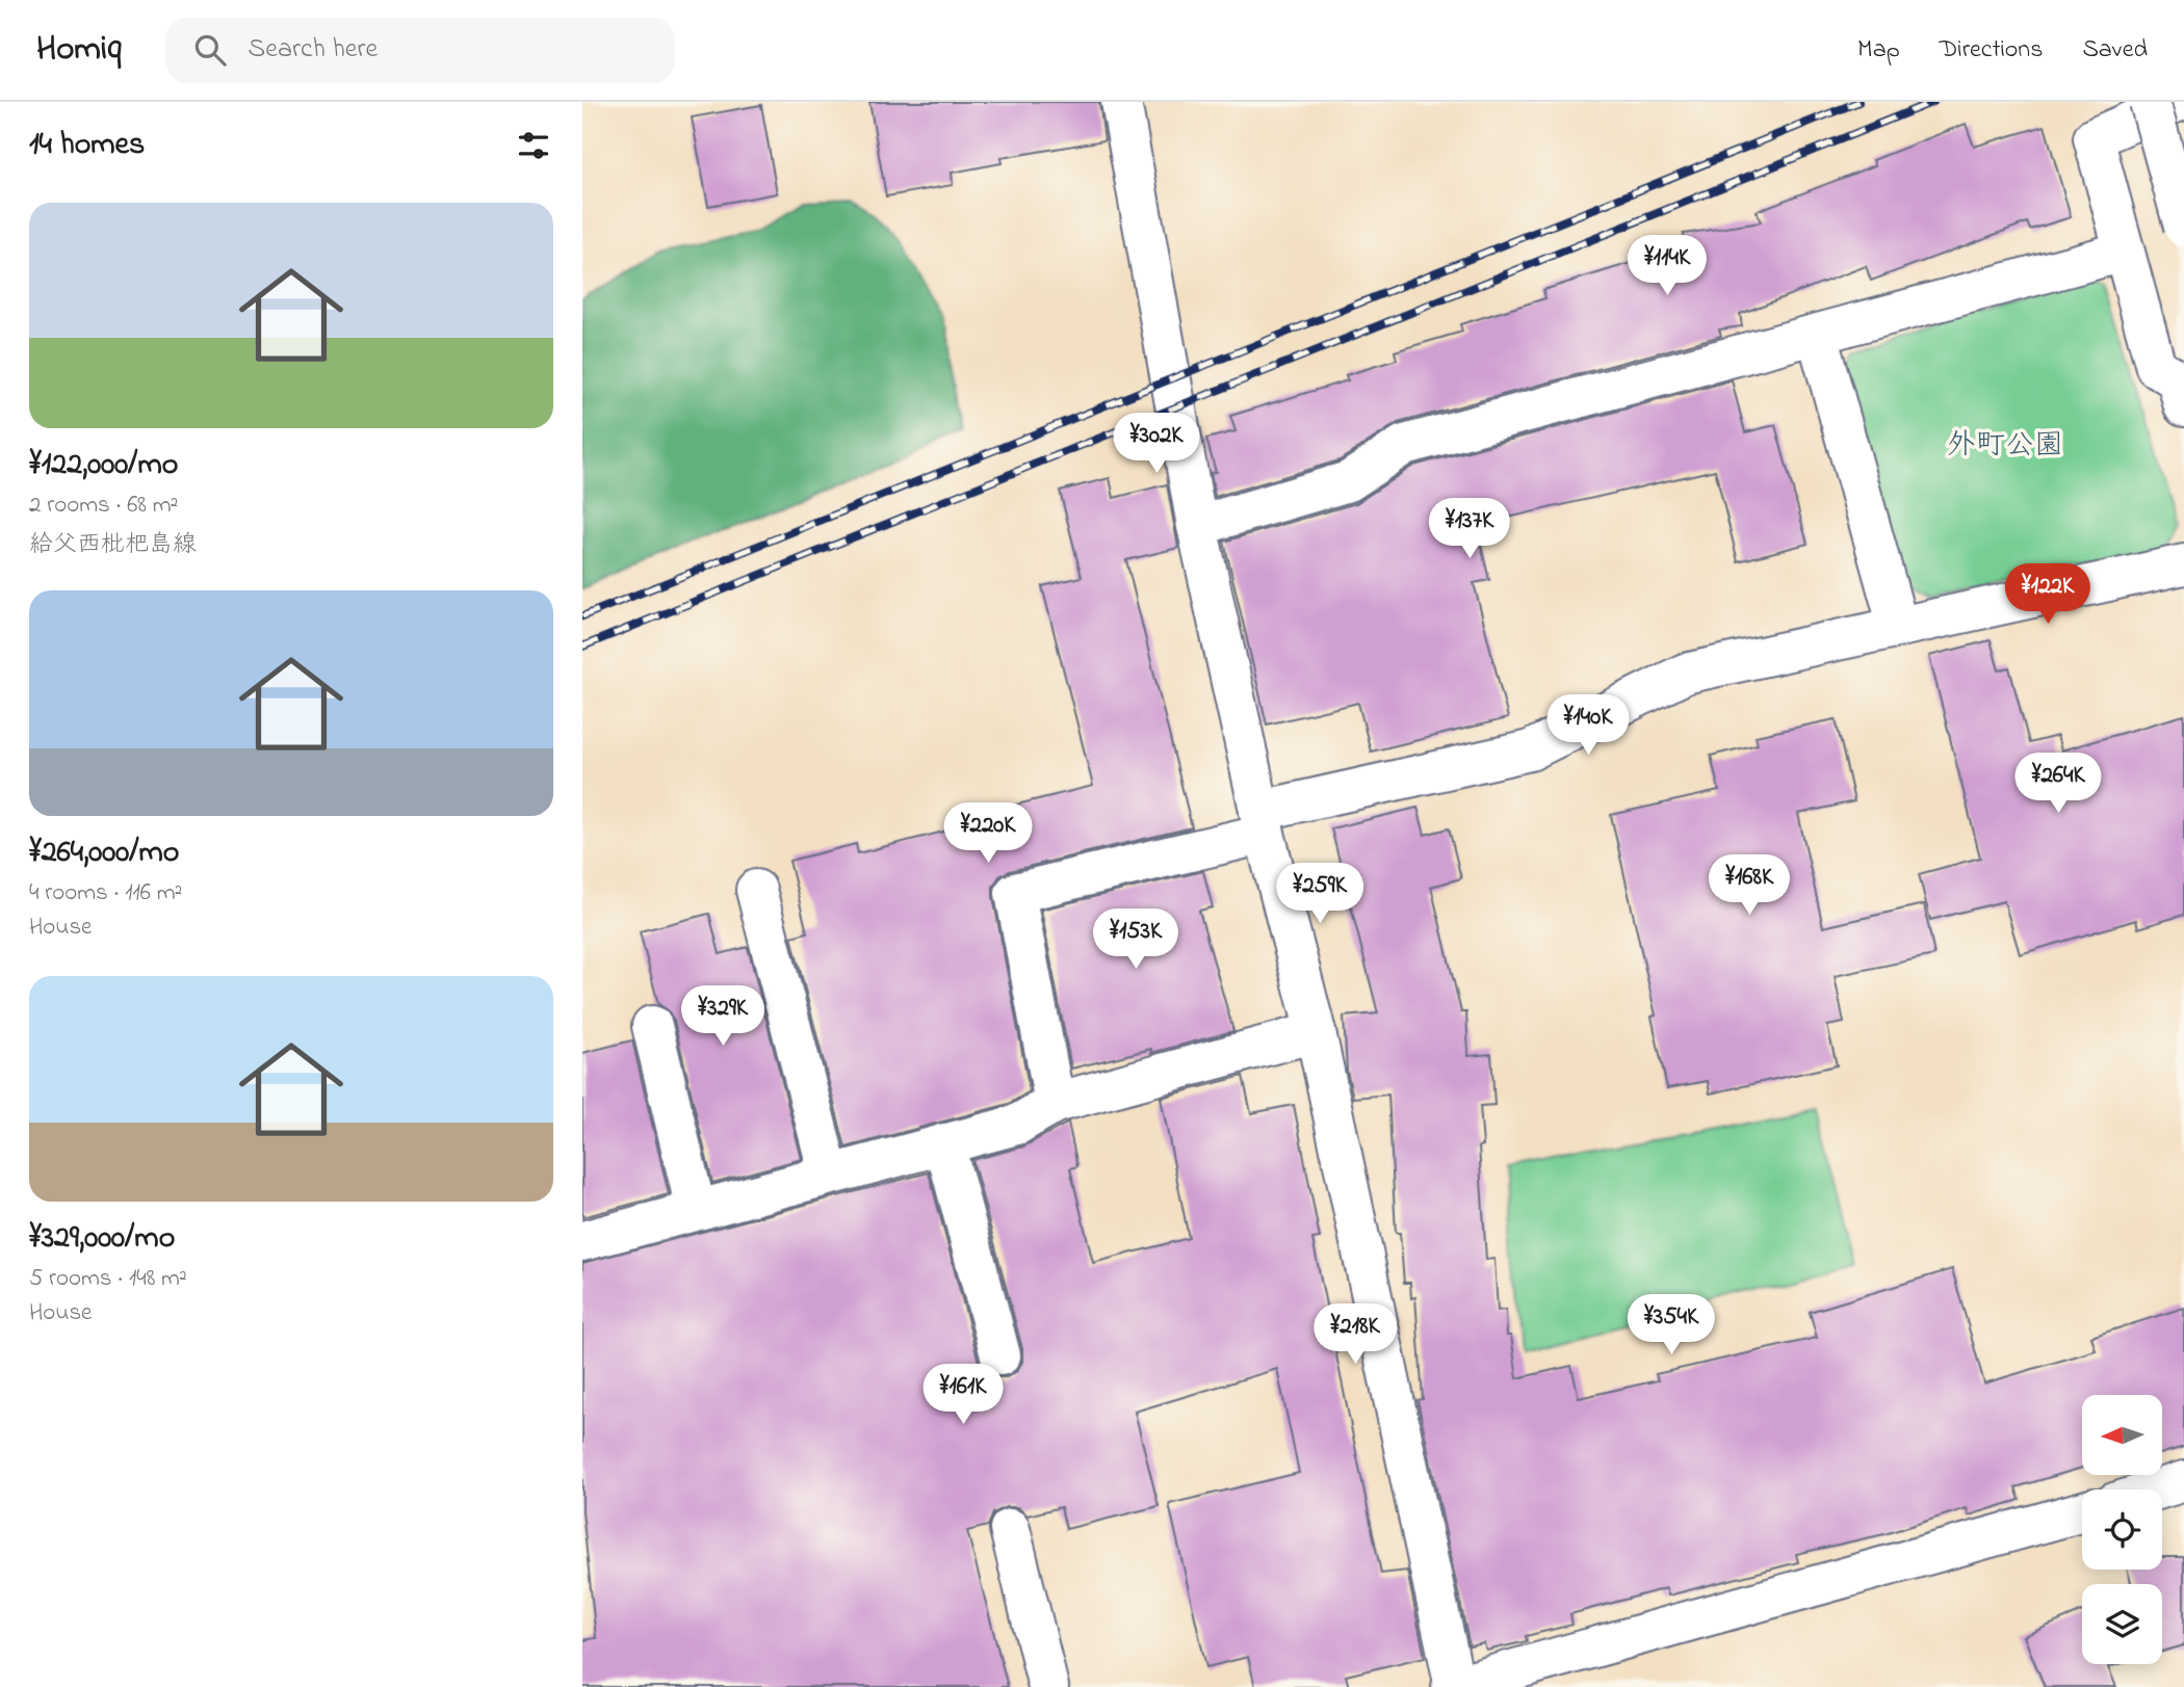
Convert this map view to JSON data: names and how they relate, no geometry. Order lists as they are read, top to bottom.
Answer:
{
  "parks": ["外町公園"],
  "north": "left",
  "page": {
    "header": "Homiq",
    "search": "Search here",
    "nav": ["Map", "Directions", "Saved"],
    "heading": "14 homes",
    "list": [
      {
        "name": "¥122,000/mo",
        "note": "2 rooms · 68 m² · 給父西枇杷島線"
      },
      {
        "name": "¥264,000/mo",
        "note": "4 rooms · 116 m² · House"
      },
      {
        "name": "¥329,000/mo",
        "note": "5 rooms · 148 m² · House"
      }
    ],
    "price": [
      "¥114K",
      "¥302K",
      "¥137K",
      "¥122K",
      "¥140K",
      "¥264K",
      "¥220K",
      "¥168K",
      "¥259K",
      "¥153K",
      "¥329K",
      "¥354K",
      "¥218K",
      "¥161K"
    ]
  }
}
